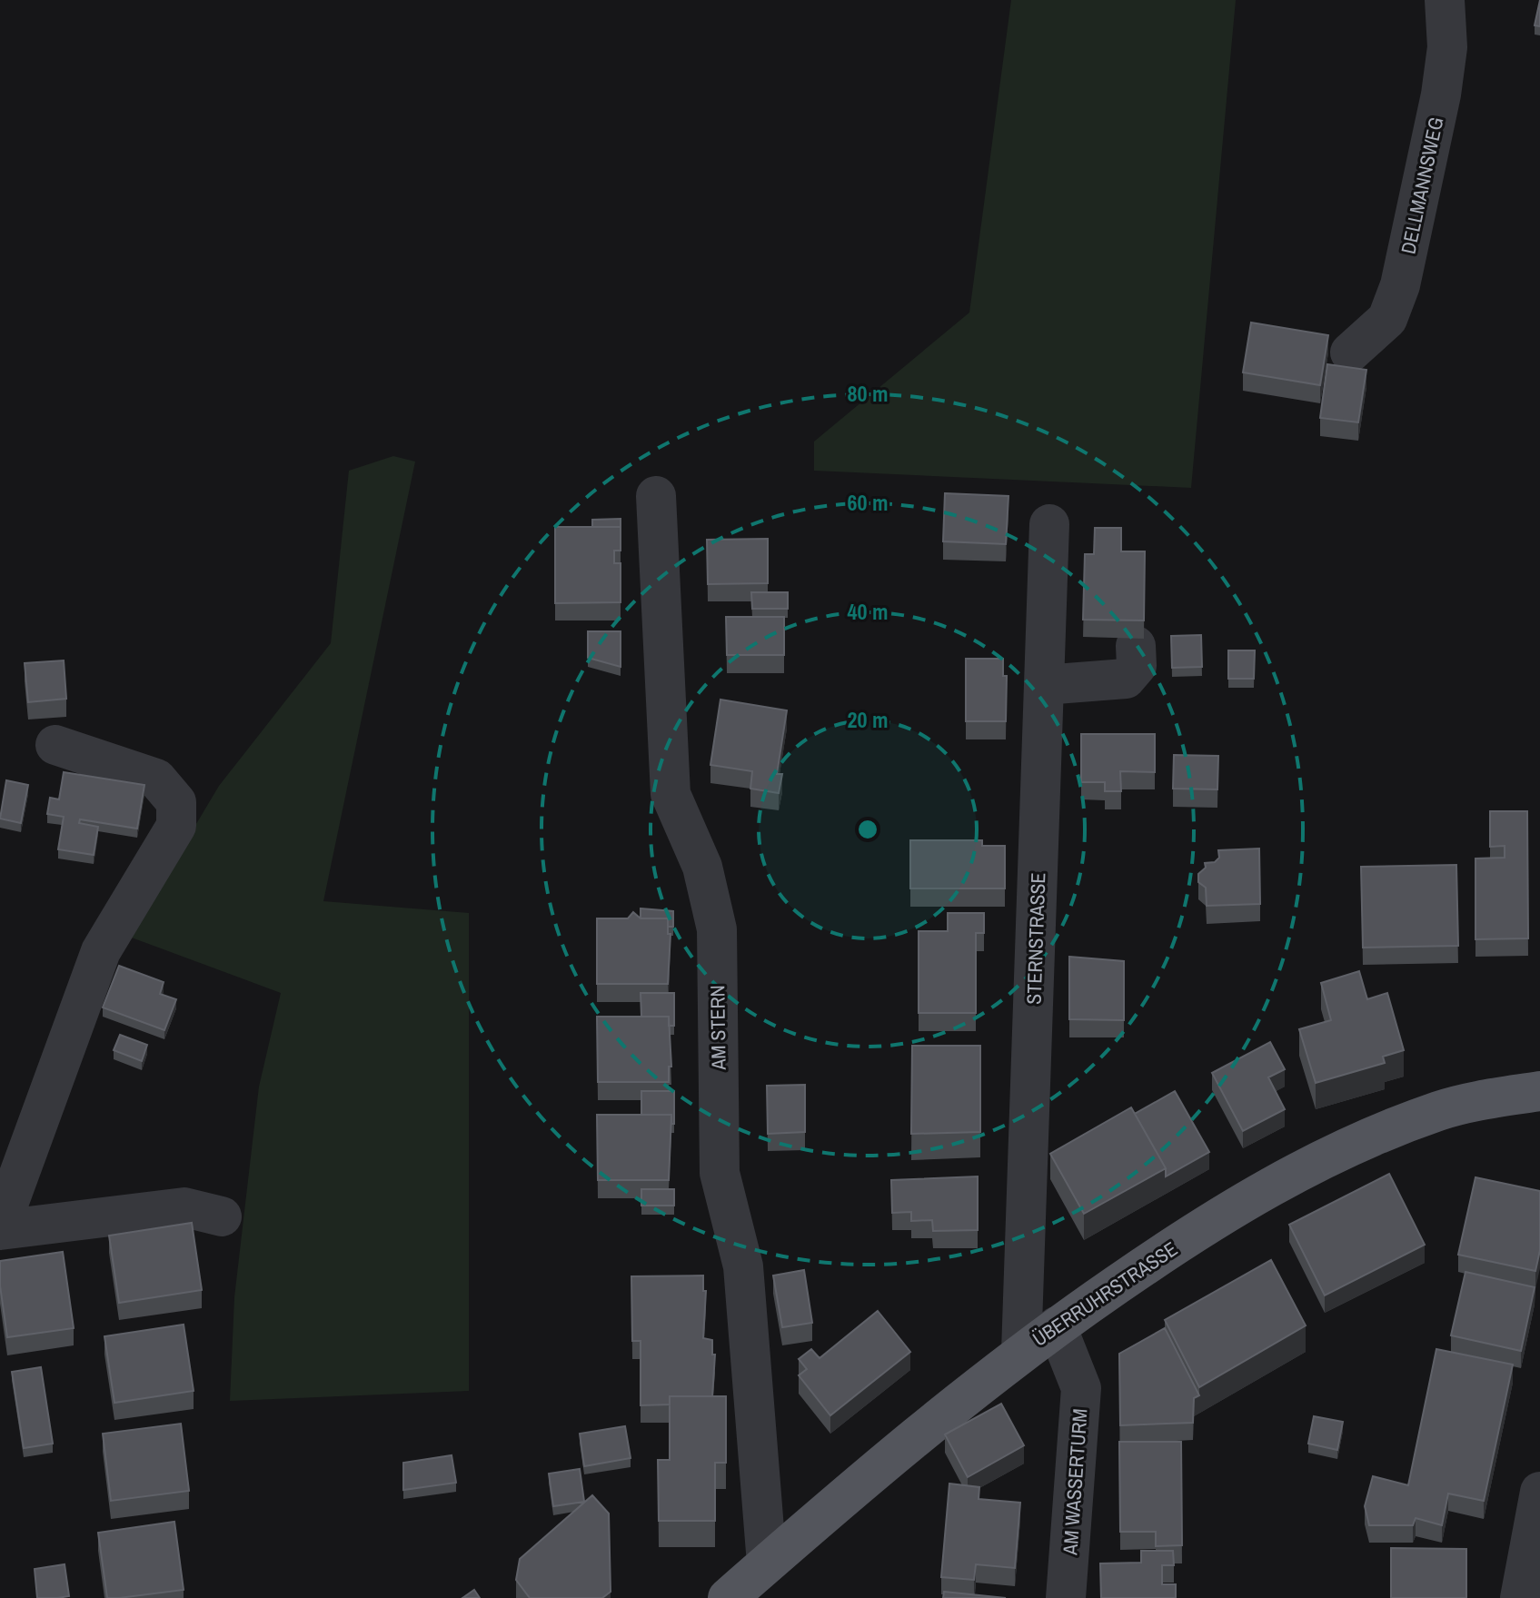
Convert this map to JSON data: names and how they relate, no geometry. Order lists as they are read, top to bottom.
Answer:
{
  "streets": {
    "main road": ["ÜBERRUHRSTRASSE"],
    "street": [
      "DELLMANNSWEG",
      "STERNSTRASSE",
      "AM STERN",
      "AM WASSERTURM"
    ]
  },
  "crossings": [
    ["STERNSTRASSE", "ÜBERRUHRSTRASSE"],
    ["AM STERN", "ÜBERRUHRSTRASSE"],
    ["ÜBERRUHRSTRASSE", "AM WASSERTURM"]
  ],
  "rings": [
    "80 m",
    "60 m",
    "40 m",
    "20 m"
  ]
}
